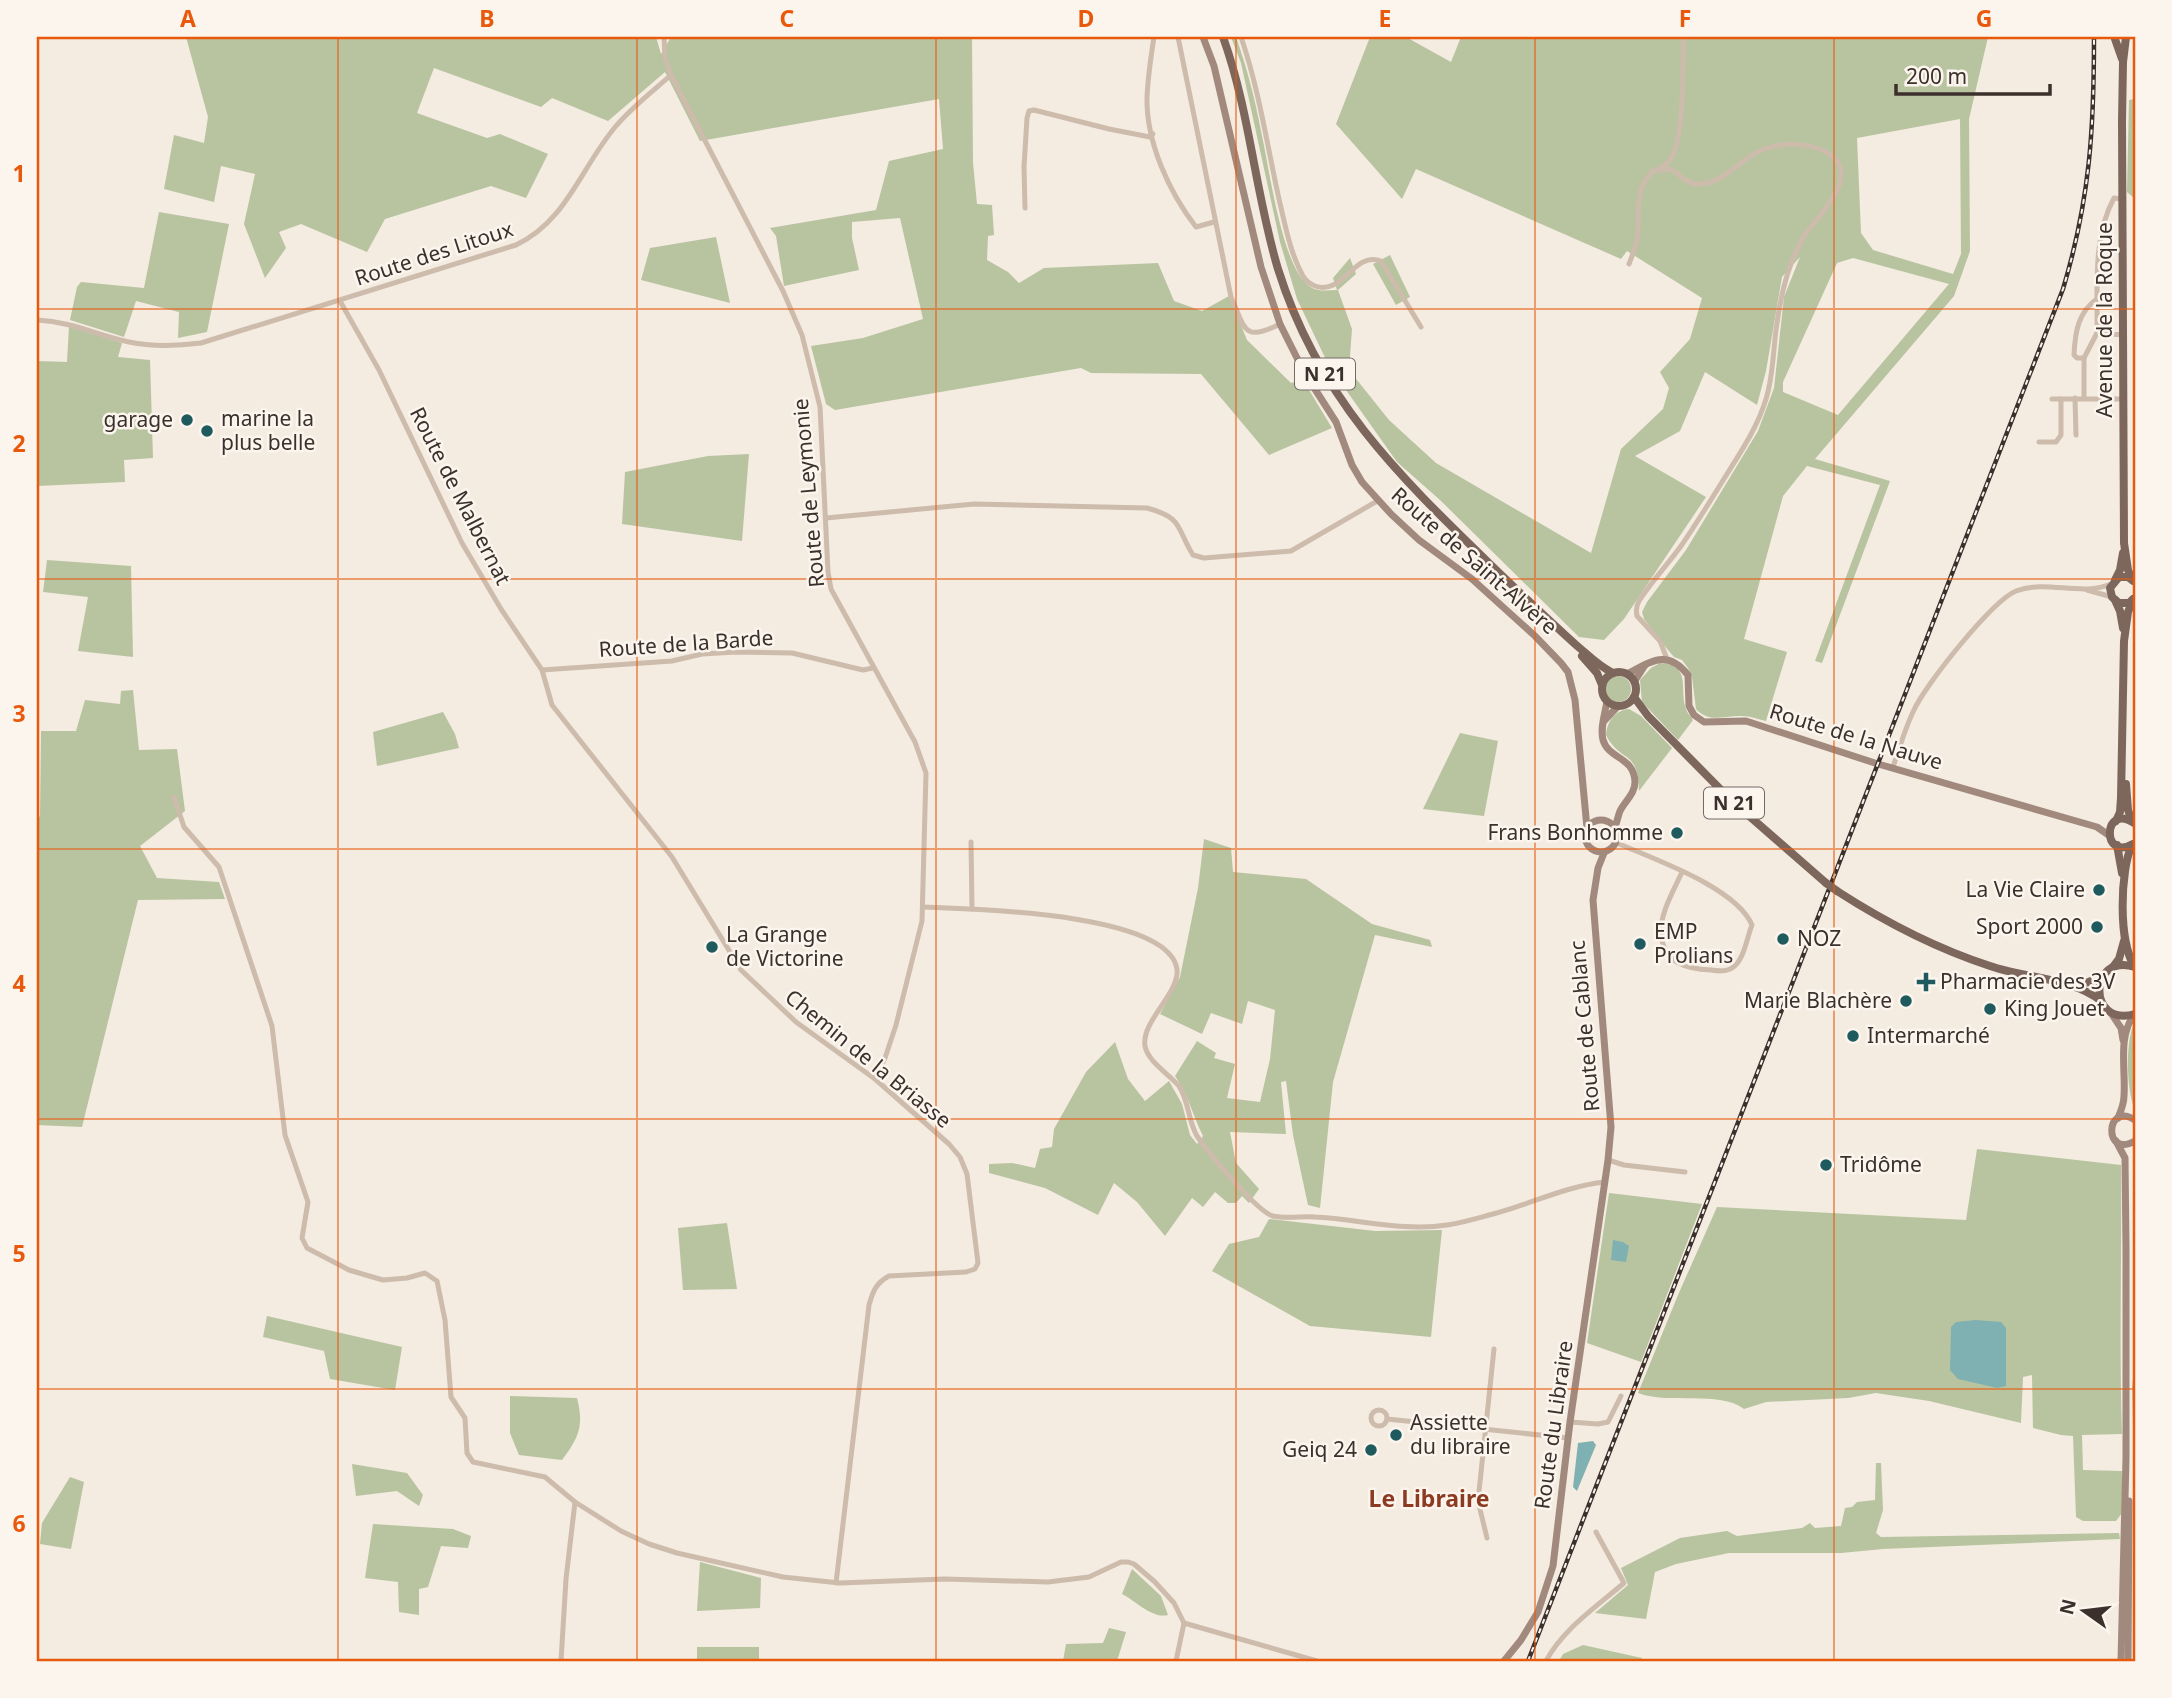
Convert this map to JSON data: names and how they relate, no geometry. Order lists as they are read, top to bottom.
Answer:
{
  "streets": {
    "main road": [
      "Avenue de la Roque",
      "N 21",
      "Route de Saint-Alvère",
      "Route de la Nauve",
      "Route de Cablanc",
      "Route du Libraire"
    ],
    "street": [
      "Route des Litoux",
      "Route de Leymonie",
      "Route de Malbernat",
      "Route de la Barde",
      "Chemin de la Briasse"
    ]
  },
  "crossings": [
    ["Route des Litoux", "Route de Leymonie"],
    ["Route des Litoux", "Route de Malbernat"],
    ["Route de Leymonie", "Route de la Barde"],
    ["Route de Leymonie", "Chemin de la Briasse"],
    ["Route de Malbernat", "Route de la Barde"],
    ["Route de Malbernat", "Chemin de la Briasse"],
    ["Route de Cablanc", "Route du Libraire"]
  ],
  "districts": ["Le Libraire"],
  "places": {
    "other": [
      "garage",
      "marine la plus belle",
      "Frans Bonhomme",
      "La Vie Claire",
      "Sport 2000",
      "NOZ",
      "EMP Prolians",
      "La Grange de Victorine",
      "Marie Blachère",
      "King Jouet",
      "Intermarché",
      "Tridôme",
      "Assiette du libraire",
      "Geiq 24"
    ],
    "health": ["Pharmacie des 3V"]
  },
  "scale_bar": "200 m",
  "north": "left",
  "grid": {
    "columns": [
      "A",
      "B",
      "C",
      "D",
      "E",
      "F",
      "G"
    ],
    "rows": [
      "1",
      "2",
      "3",
      "4",
      "5",
      "6"
    ]
  }
}
